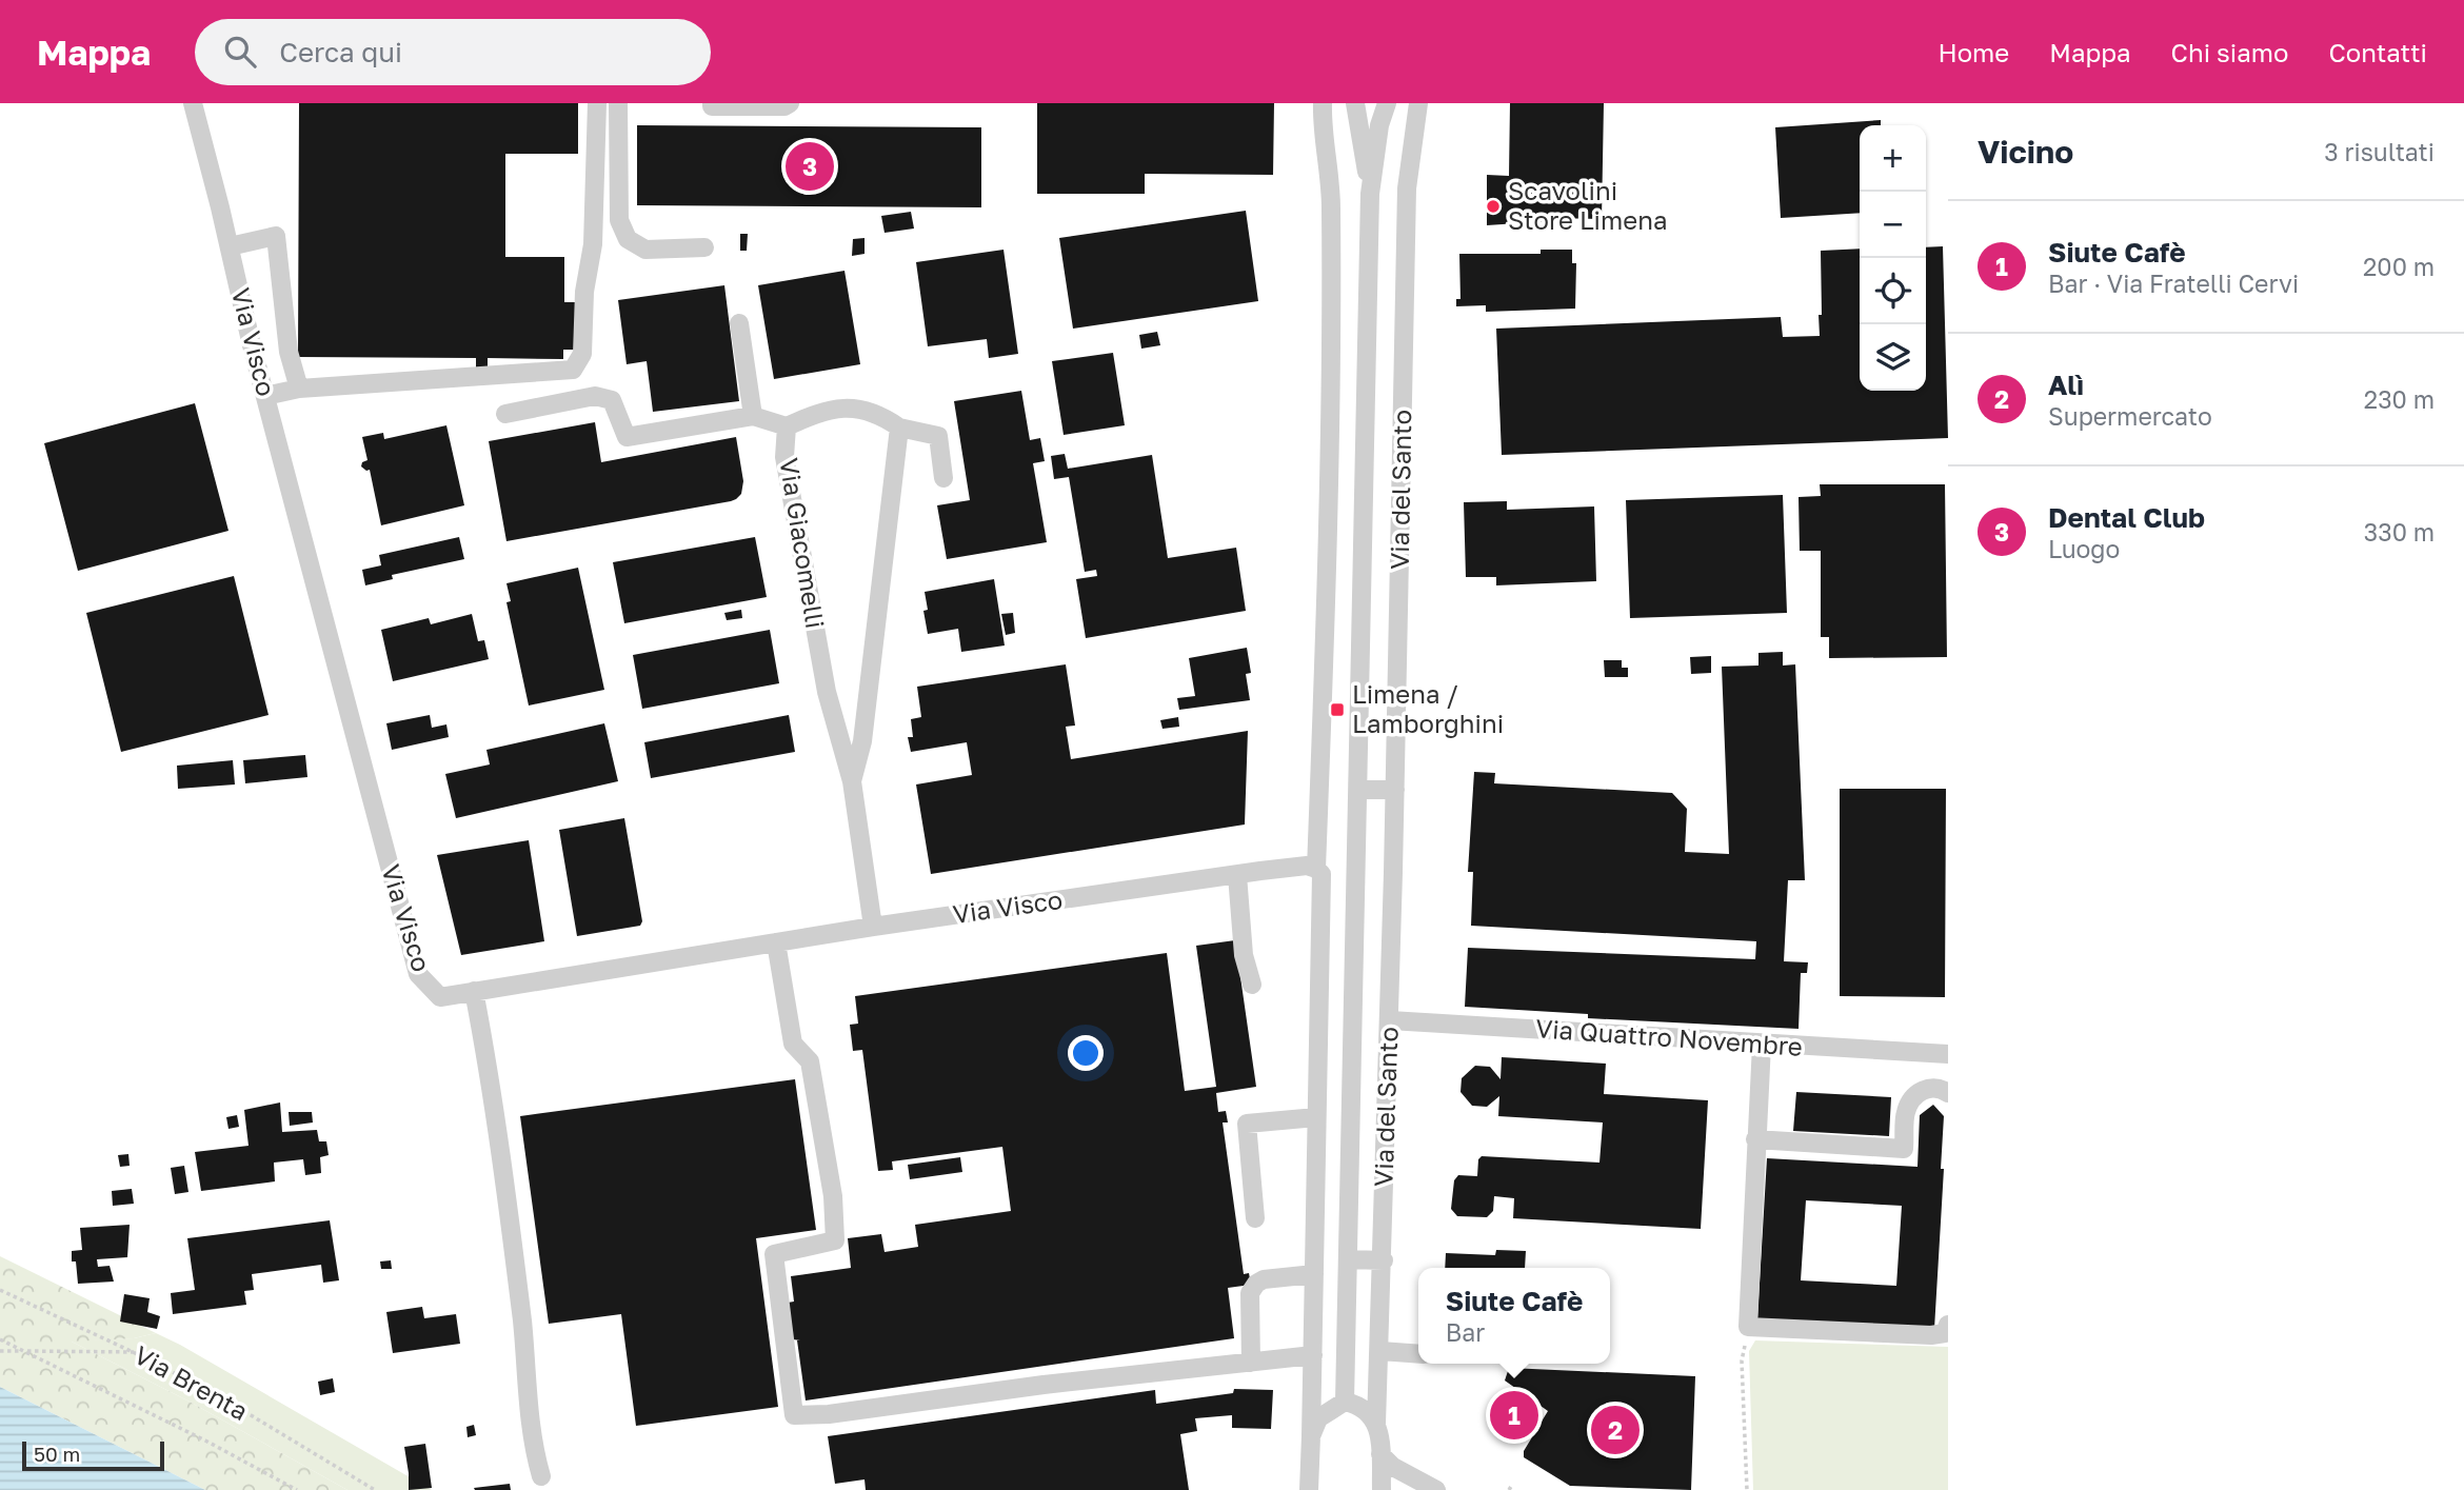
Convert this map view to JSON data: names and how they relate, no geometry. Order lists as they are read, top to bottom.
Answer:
{
  "streets": {
    "street": [
      "Via Visco",
      "Via del Santo",
      "Via Giacomelli",
      "Via Quattro Novembre"
    ],
    "path": ["Via Brenta"]
  },
  "crossings": [
    ["Via Visco", "Via Giacomelli"],
    ["Via del Santo", "Via Quattro Novembre"]
  ],
  "places": {
    "other": ["Scavolini Store Limena"],
    "transit": ["Limena / Lamborghini"]
  },
  "scale_bar": "50 m",
  "page": {
    "header": "Mappa",
    "search": "Cerca qui",
    "nav": [
      "Home",
      "Mappa",
      "Chi siamo",
      "Contatti"
    ],
    "heading": ["Vicino", "3 risultati"],
    "map_buttons": ["+", "−"],
    "pins": ["3", "1", "2"],
    "list": [
      {
        "mark": "1",
        "name": "Siute Cafè",
        "note": "Bar · Via Fratelli Cervi",
        "value": "200 m"
      },
      {
        "mark": "2",
        "name": "Alì",
        "note": "Supermercato",
        "value": "230 m"
      },
      {
        "mark": "3",
        "name": "Dental Club",
        "note": "Luogo",
        "value": "330 m"
      }
    ],
    "popup": ["Siute Cafè", "Bar"],
    "scale": "50 m"
  }
}
